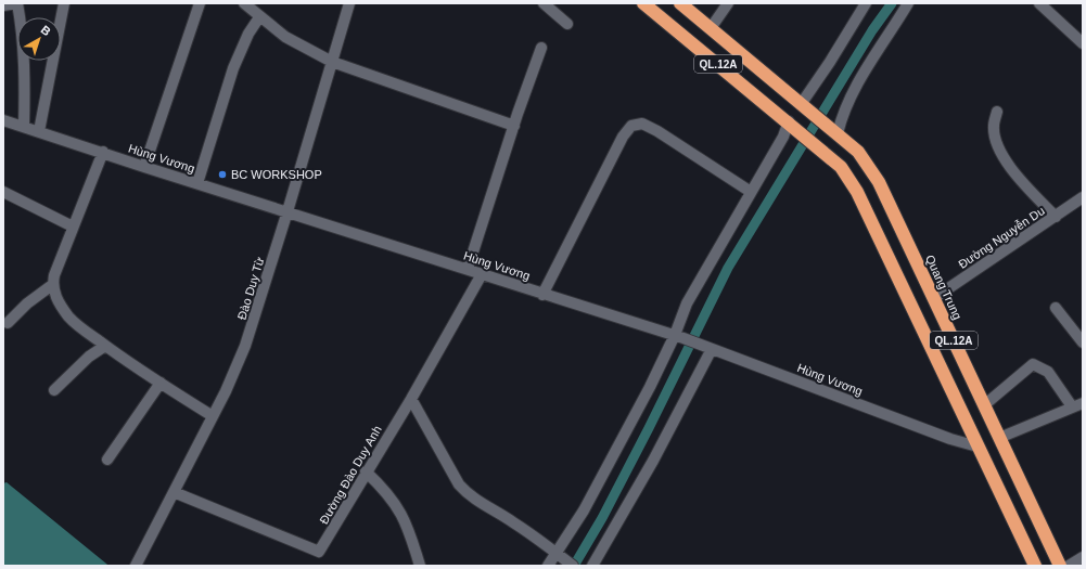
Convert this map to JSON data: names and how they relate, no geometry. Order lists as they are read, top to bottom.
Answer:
{
  "streets": {
    "highway": ["QL.12A", "Quang Trung"],
    "street": [
      "Hùng Vương",
      "Đường Nguyễn Du",
      "Đào Duy Từ",
      "Đường Đào Duy Anh"
    ]
  },
  "crossings": [
    ["QL.12A", "Hùng Vương"],
    ["QL.12A", "Quang Trung"],
    ["Hùng Vương", "Đào Duy Từ"],
    ["Hùng Vương", "Đường Đào Duy Anh"],
    ["Đường Nguyễn Du", "Quang Trung"],
    ["Đào Duy Từ", "Đường Đào Duy Anh"]
  ],
  "places": ["BC WORKSHOP"],
  "north": "top right"
}
